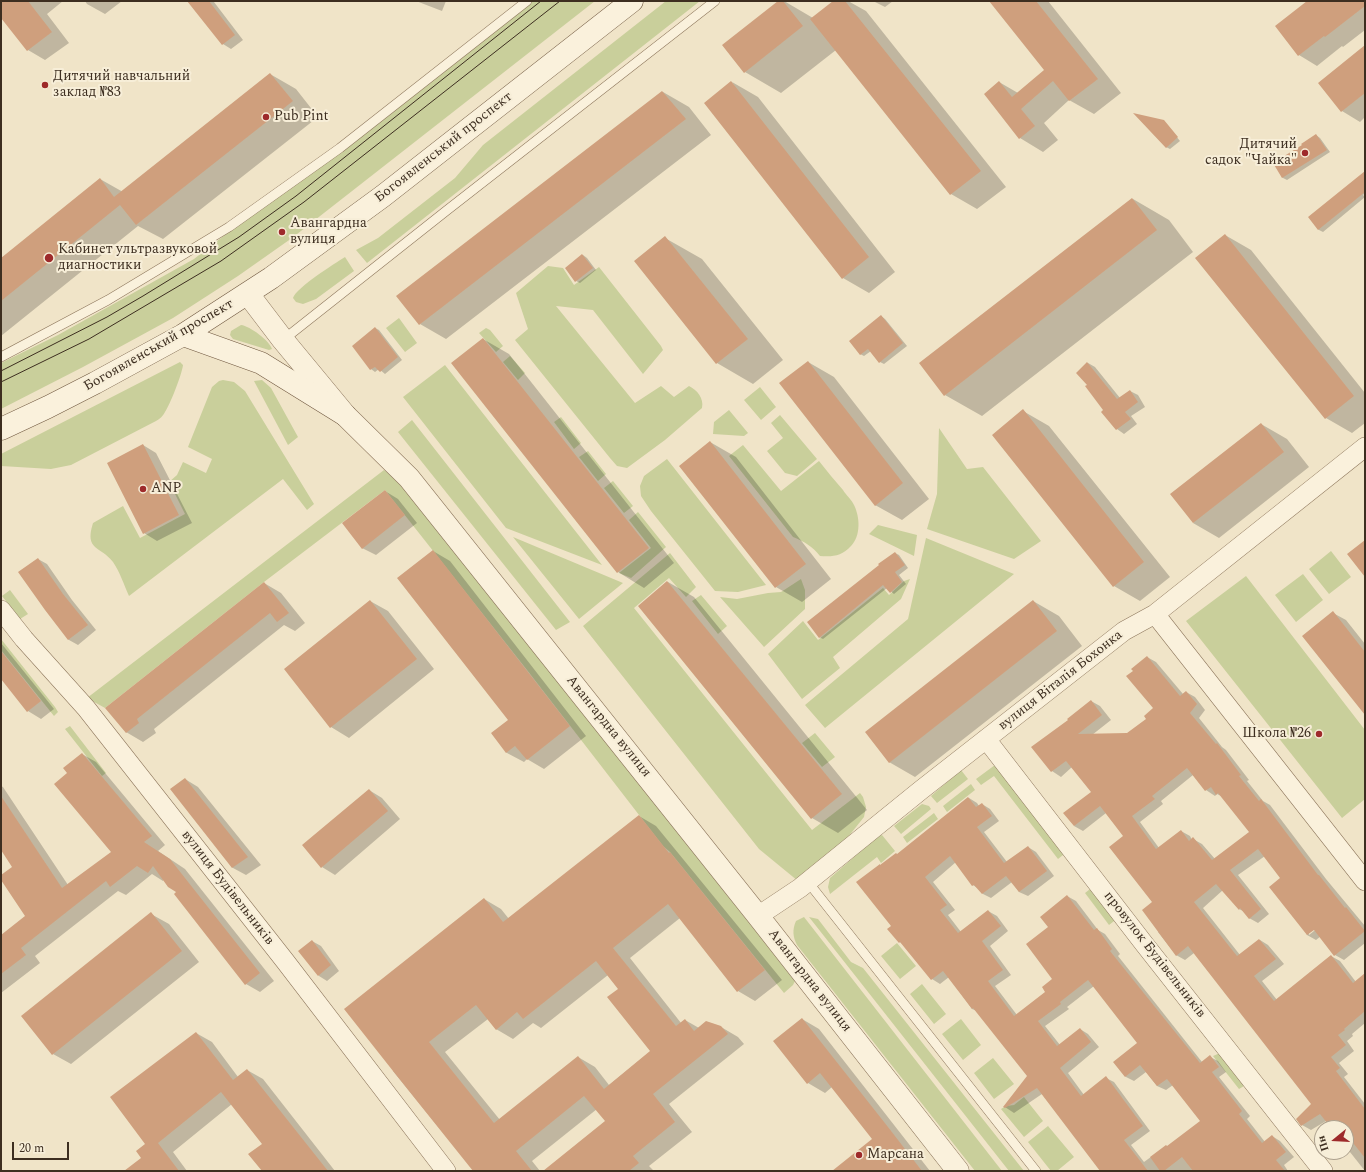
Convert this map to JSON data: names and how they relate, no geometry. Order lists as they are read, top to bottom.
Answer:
{
  "streets": {
    "street": [
      "Богоявленський проспект",
      "вулиця Віталія Бохонка",
      "Авангардна вулиця",
      "вулиця Будівельників",
      "провулок Будівельників"
    ]
  },
  "crossings": [
    ["Богоявленський проспект", "Авангардна вулиця"],
    ["вулиця Віталія Бохонка", "Авангардна вулиця"],
    ["вулиця Віталія Бохонка", "провулок Будівельників"]
  ],
  "places": [
    "Дитячий навчальний заклад №83",
    "Pub Pint",
    "Дитячий садок \"Чайка\"",
    "Авангардна вулиця",
    "Кабинет ультразвуковой диагностики",
    "ANP",
    "Школа №26",
    "Марсана"
  ],
  "scale_bar": "20 m",
  "north": "left"
}
